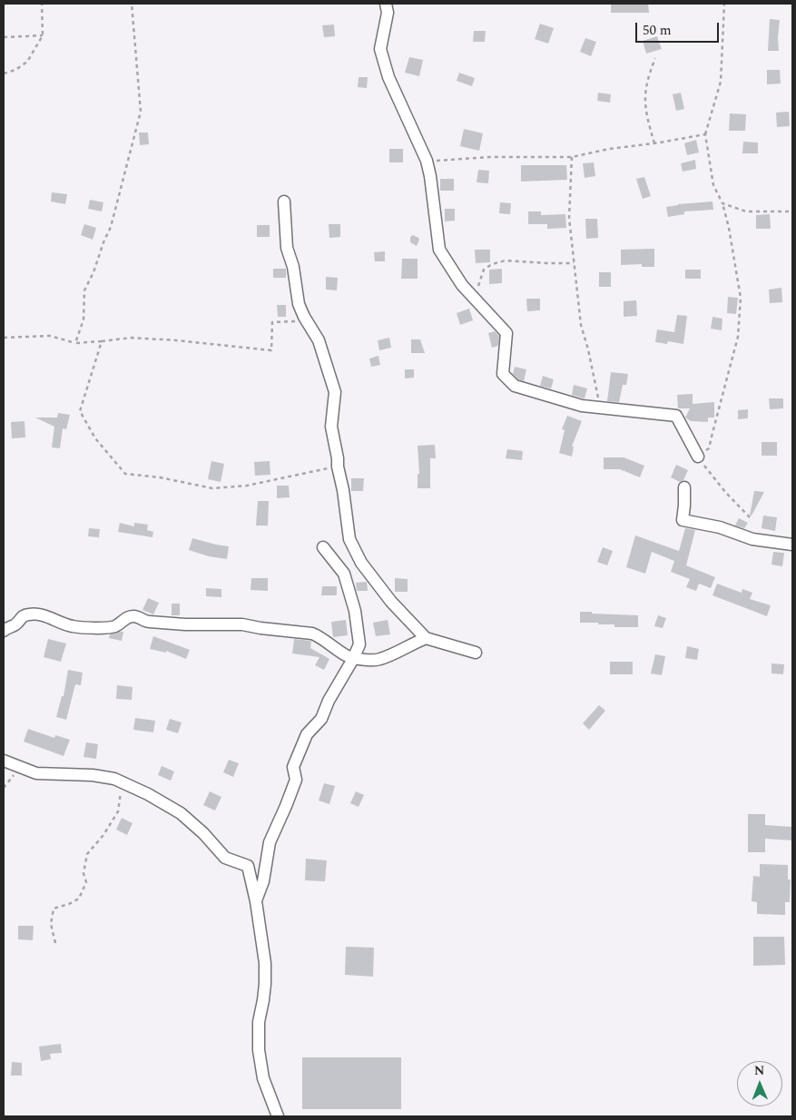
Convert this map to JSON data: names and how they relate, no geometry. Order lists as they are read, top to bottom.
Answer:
{
  "scale_bar": "50 m",
  "north": "top"
}
